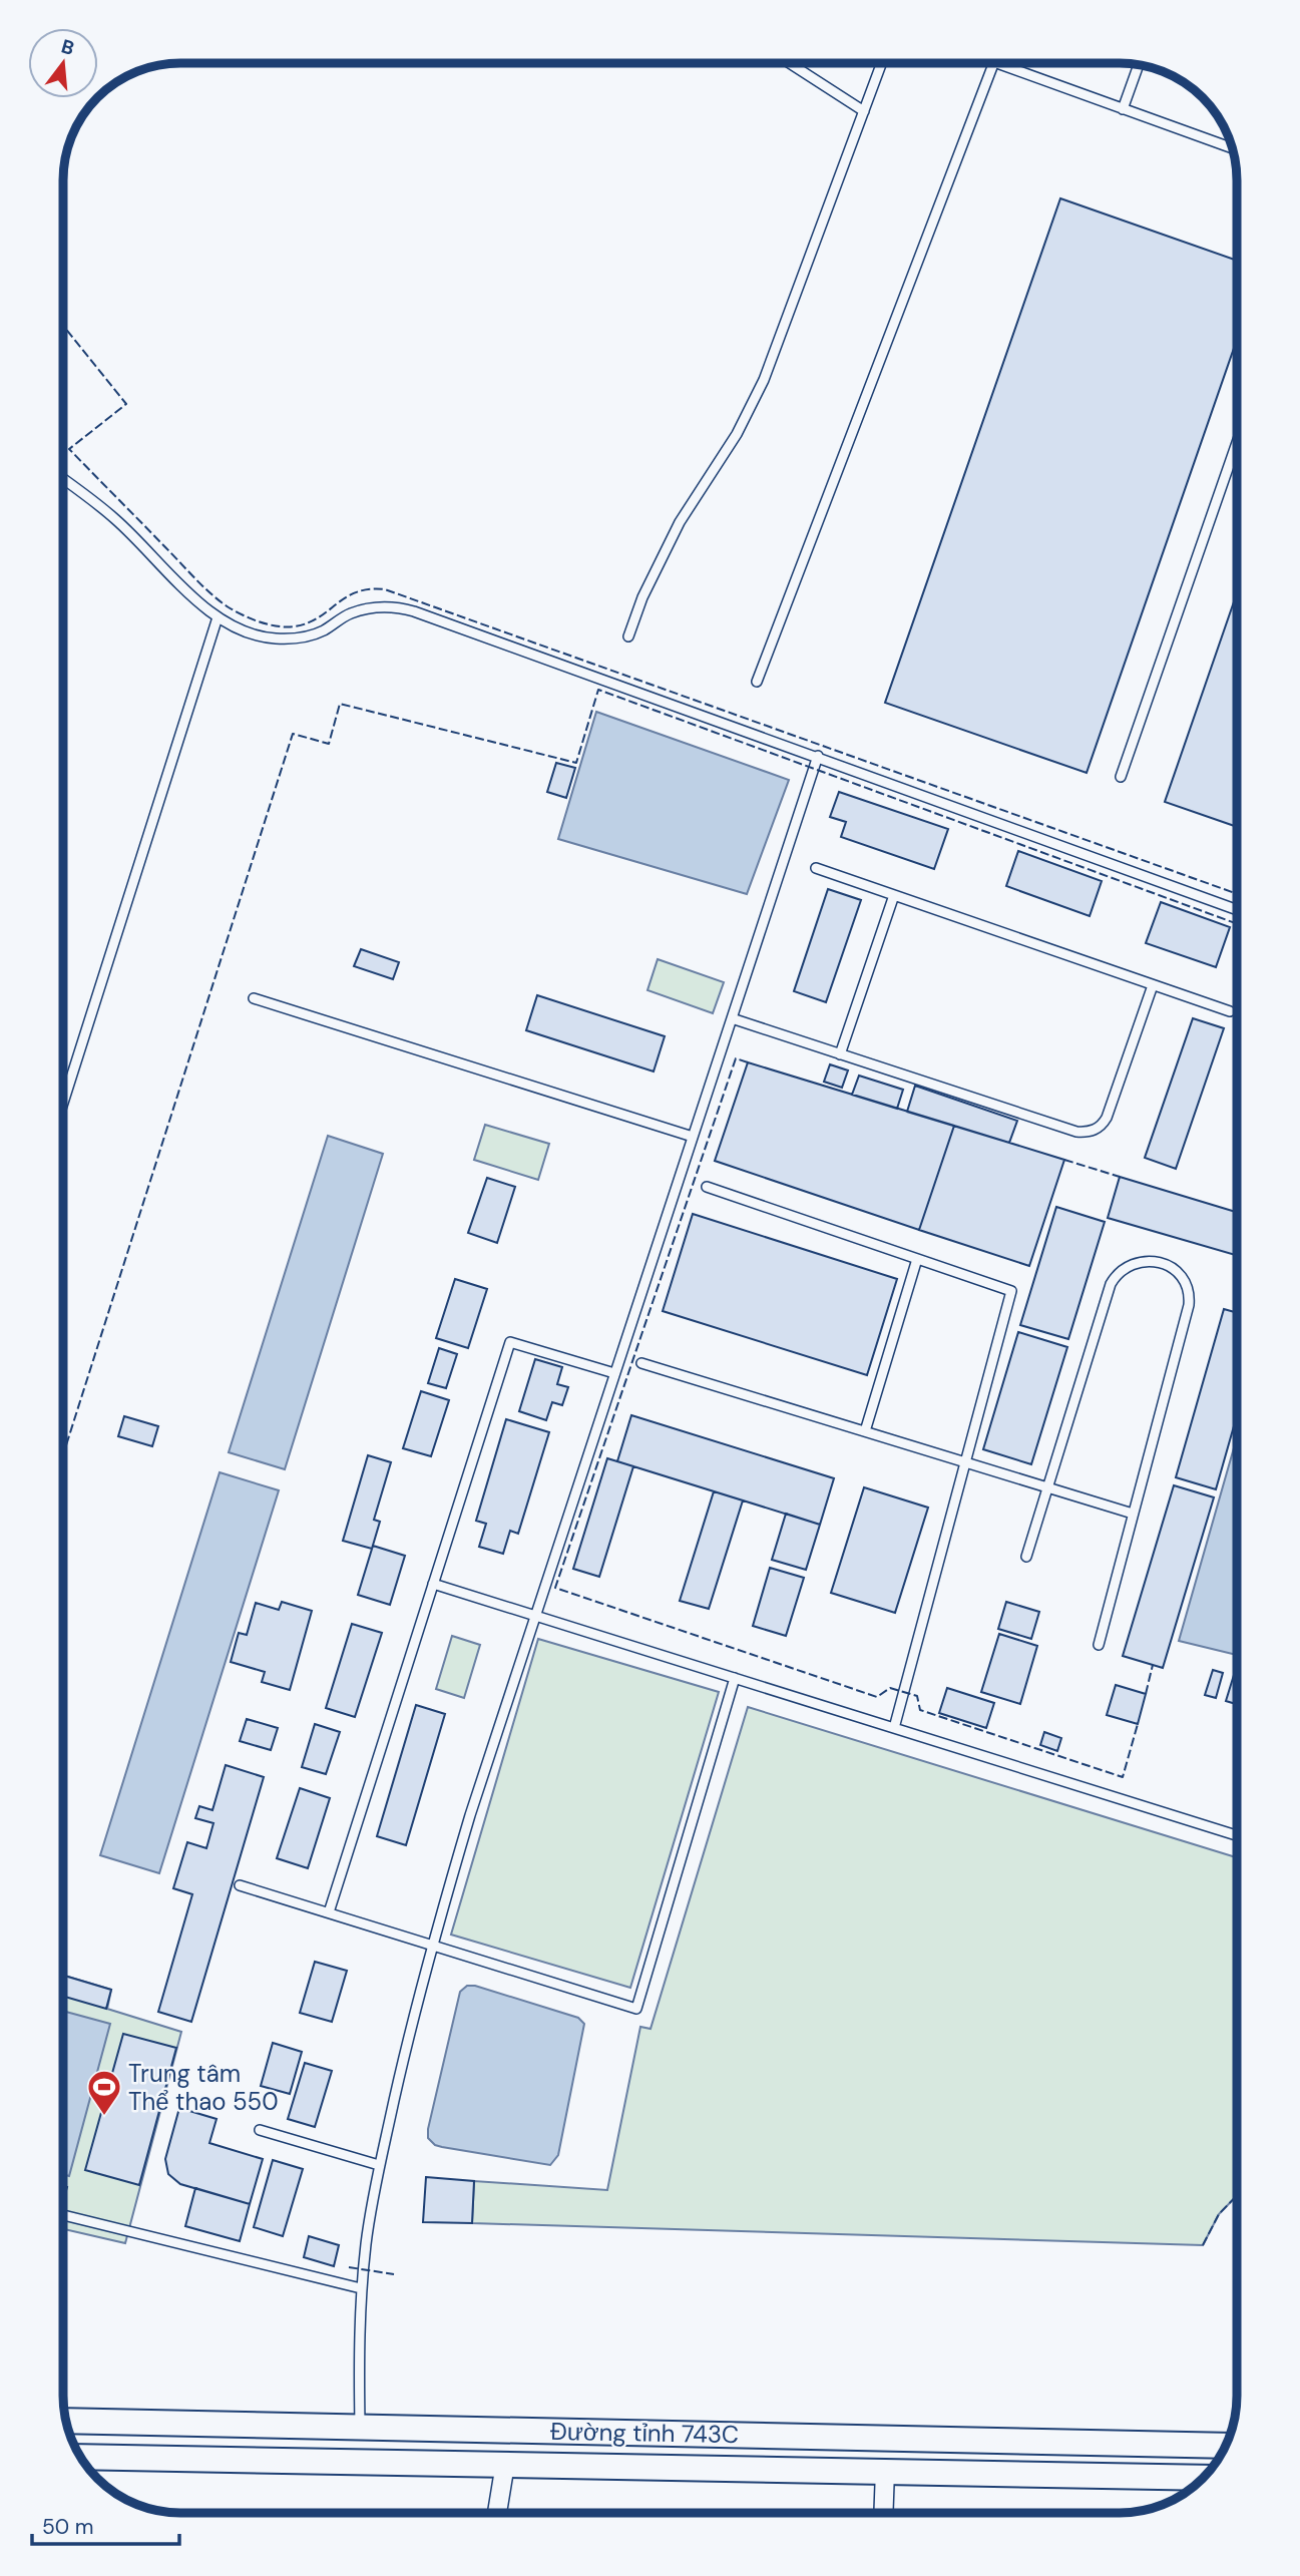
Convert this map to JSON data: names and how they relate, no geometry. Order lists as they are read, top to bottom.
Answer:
{
  "streets": {
    "main road": ["Đường tỉnh 743C"]
  },
  "places": {
    "sports": ["Trung tâm Thể thao 550"]
  },
  "scale_bar": "50 m",
  "north": "top"
}
